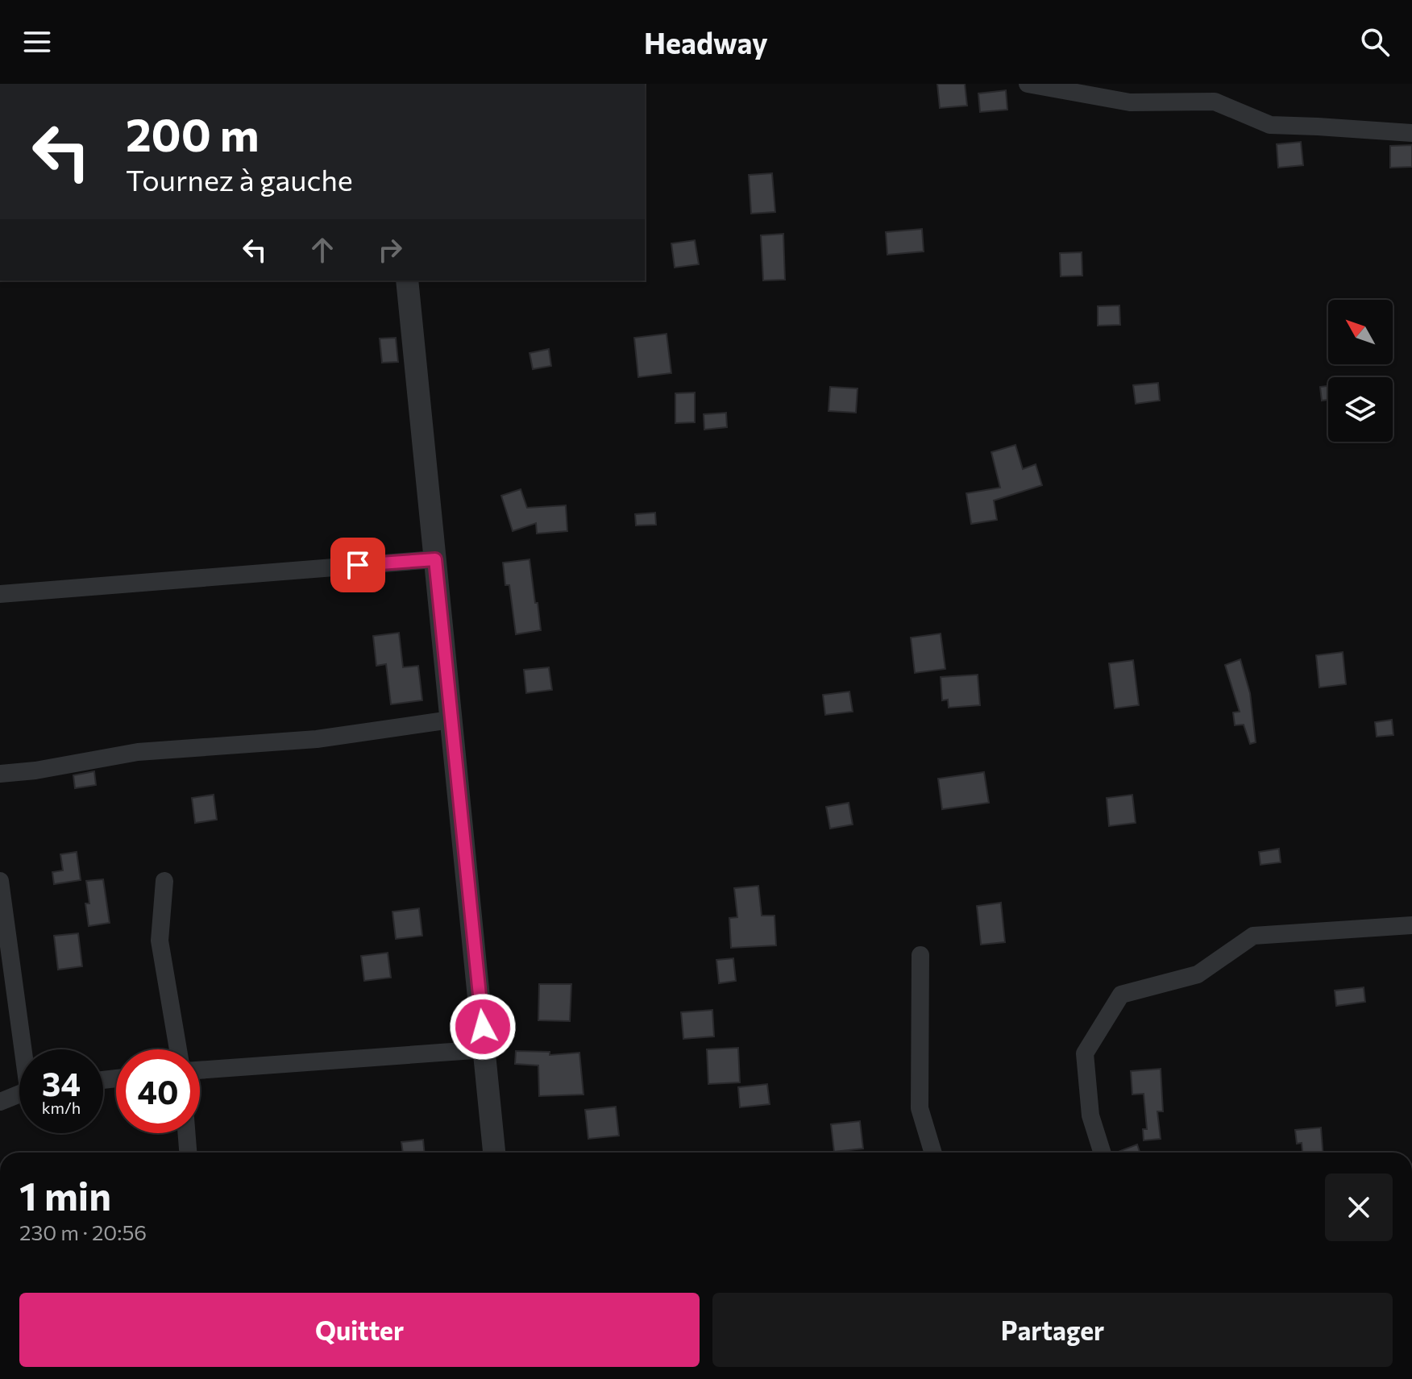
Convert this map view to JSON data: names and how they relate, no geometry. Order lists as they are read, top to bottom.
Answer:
{
  "north": "top left",
  "page": {
    "header": "Headway",
    "turn": ["200 m", "Tournez à gauche"],
    "speed": "34 km/h",
    "limit": "40",
    "heading": ["1 min", "230 m · 20:56"],
    "buttons": ["Quitter", "Partager"]
  }
}
